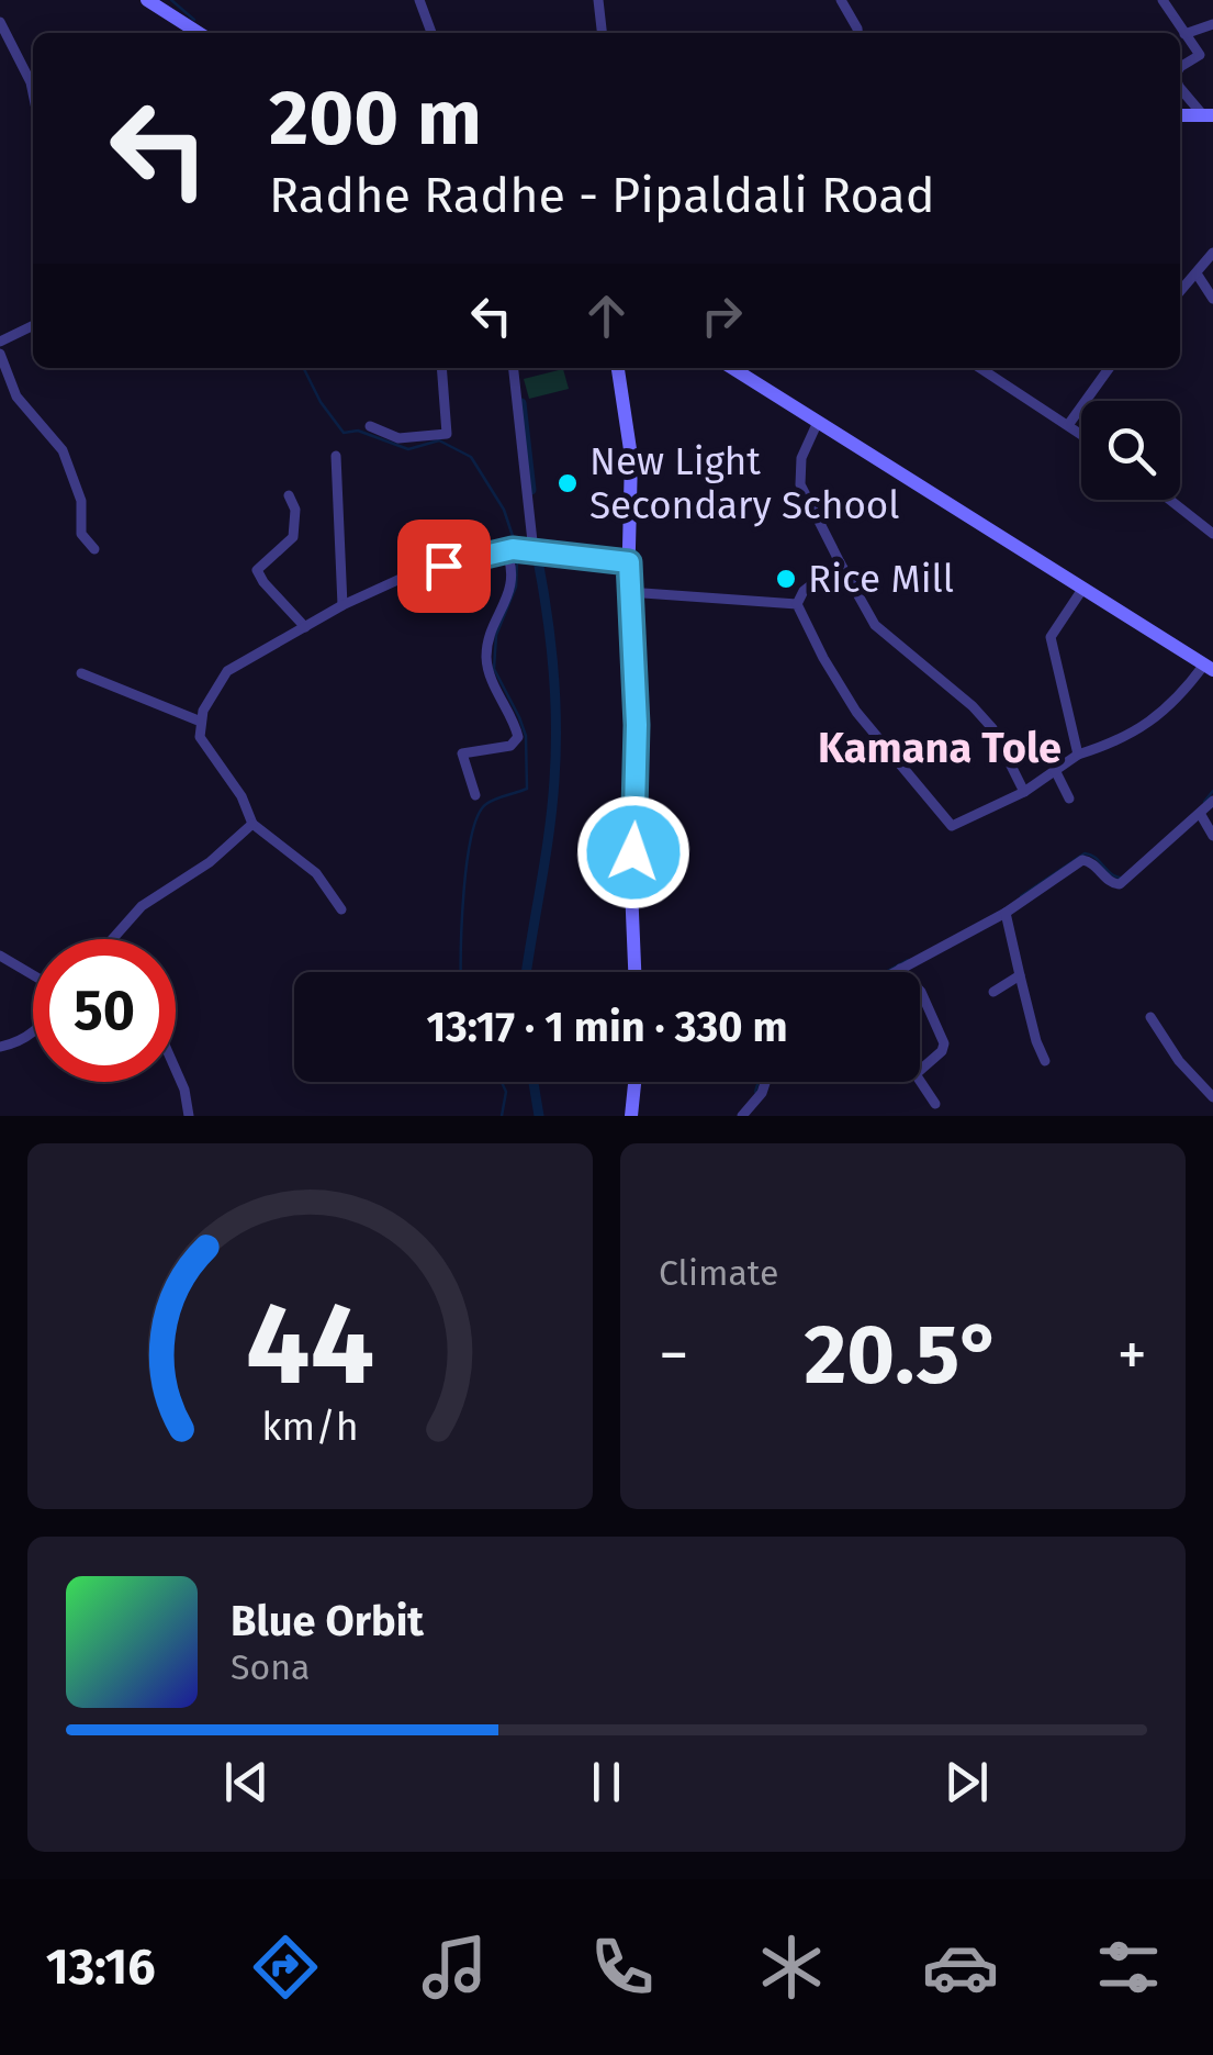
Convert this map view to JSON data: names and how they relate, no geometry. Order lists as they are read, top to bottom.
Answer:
{
  "districts": ["Kamana Tole"],
  "places": ["New Light Secondary School", "Rice Mill"],
  "page": {
    "turn": ["200 m", "Radhe Radhe - Pipaldali Road"],
    "limit": "50",
    "trip": "13:17 · 1 min · 330 m",
    "tile": "Climate",
    "heat": ["−", "20.5°", "+"],
    "song": ["Blue Orbit", "Sona"],
    "tabs": "13:16",
    "gauge": ["44", "km/h"]
  }
}
